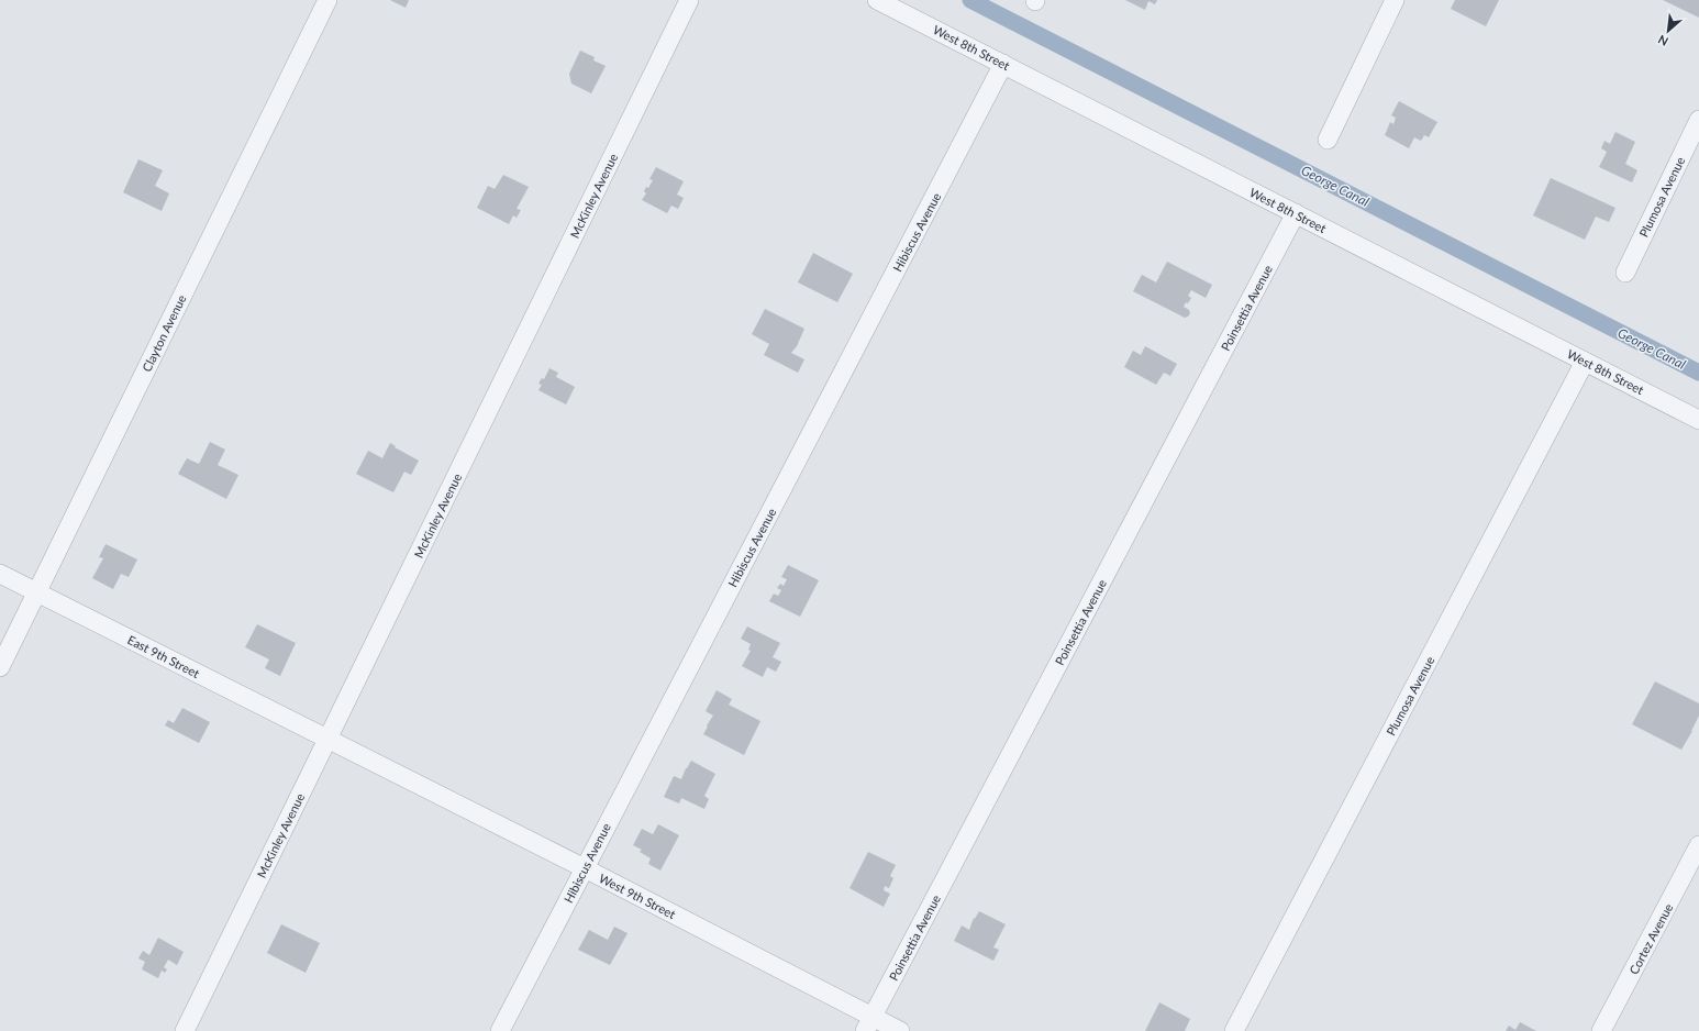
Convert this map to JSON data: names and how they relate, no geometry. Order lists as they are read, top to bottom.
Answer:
{
  "streets": {
    "street": [
      "West 8th Street",
      "McKinley Avenue",
      "Plumosa Avenue",
      "Hibiscus Avenue",
      "Poinsettia Avenue",
      "Clayton Avenue",
      "East 9th Street",
      "West 9th Street",
      "Cortez Avenue"
    ]
  },
  "crossings": [
    ["West 8th Street", "Plumosa Avenue"],
    ["West 8th Street", "Hibiscus Avenue"],
    ["West 8th Street", "Poinsettia Avenue"],
    ["McKinley Avenue", "East 9th Street"],
    ["McKinley Avenue", "West 9th Street"],
    ["Hibiscus Avenue", "West 9th Street"],
    ["Poinsettia Avenue", "West 9th Street"],
    ["Clayton Avenue", "East 9th Street"],
    ["East 9th Street", "West 9th Street"]
  ],
  "water": ["George Canal"],
  "north": "bottom left"
}
